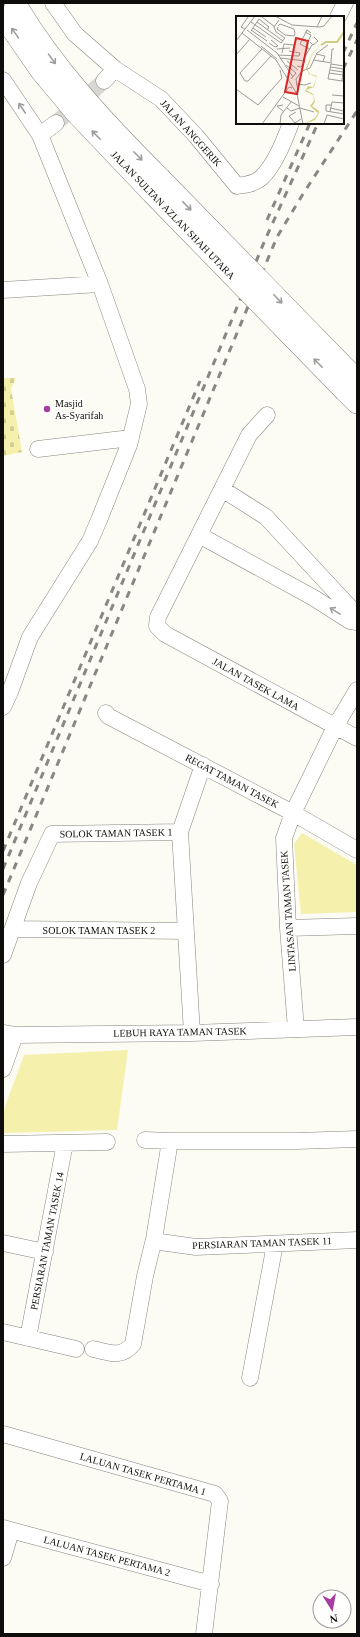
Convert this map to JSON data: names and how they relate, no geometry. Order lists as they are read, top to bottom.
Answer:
{
  "streets": {
    "main road": ["JALAN SULTAN AZLAN SHAH UTARA"],
    "street": [
      "JALAN ANGGERIK",
      "JALAN TASEK LAMA",
      "REGAT TAMAN TASEK",
      "SOLOK TAMAN TASEK 1",
      "LINTASAN TAMAN TASEK",
      "SOLOK TAMAN TASEK 2",
      "LEBUH RAYA TAMAN TASEK",
      "PERSIARAN TAMAN TASEK 14",
      "PERSIARAN TAMAN TASEK 11",
      "LALUAN TASEK PERTAMA 1",
      "LALUAN TASEK PERTAMA 2"
    ]
  },
  "crossings": [
    ["JALAN TASEK LAMA", "LINTASAN TAMAN TASEK"],
    ["REGAT TAMAN TASEK", "LINTASAN TAMAN TASEK"],
    ["SOLOK TAMAN TASEK 1", "SOLOK TAMAN TASEK 2"],
    ["LINTASAN TAMAN TASEK", "LEBUH RAYA TAMAN TASEK"],
    ["LALUAN TASEK PERTAMA 1", "LALUAN TASEK PERTAMA 2"]
  ],
  "places": ["Masjid As-Syarifah"],
  "north": "bottom"
}
